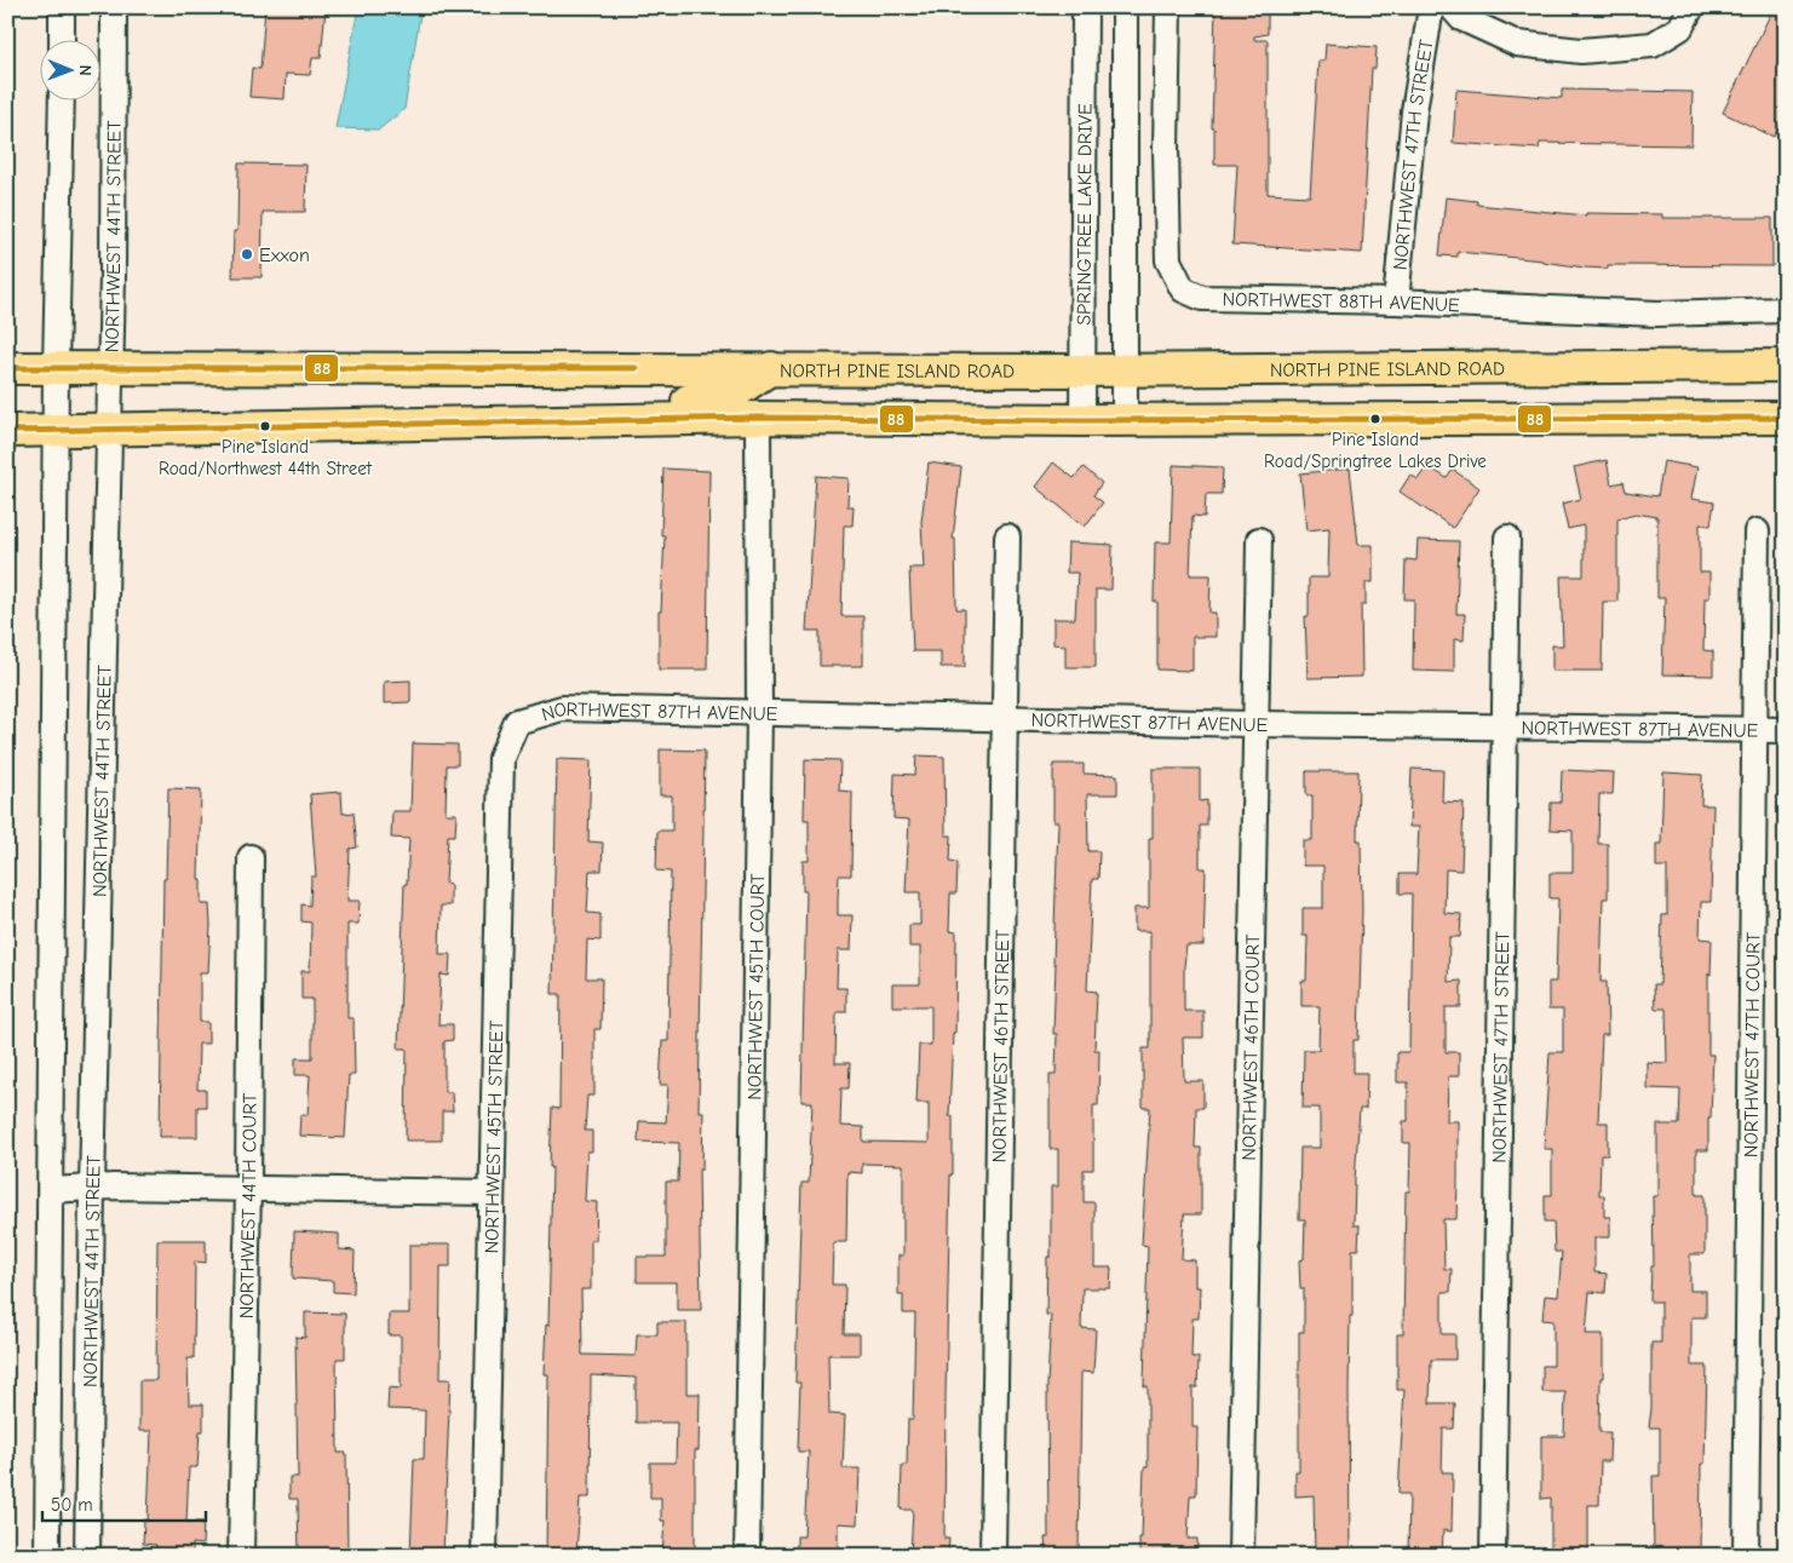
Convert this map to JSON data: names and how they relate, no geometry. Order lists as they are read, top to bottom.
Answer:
{
  "streets": {
    "main road": ["NORTH PINE ISLAND ROAD"],
    "street": [
      "NORTHWEST 47TH STREET",
      "SPRINGTREE LAKE DRIVE",
      "NORTHWEST 44TH STREET",
      "NORTHWEST 88TH AVENUE",
      "NORTHWEST 87TH AVENUE",
      "NORTHWEST 45TH COURT",
      "NORTHWEST 47TH COURT",
      "NORTHWEST 46TH STREET",
      "NORTHWEST 46TH COURT",
      "NORTHWEST 45TH STREET",
      "NORTHWEST 44TH COURT"
    ]
  },
  "crossings": [
    ["NORTHWEST 47TH STREET", "NORTHWEST 88TH AVENUE"],
    ["NORTHWEST 47TH STREET", "NORTHWEST 87TH AVENUE"],
    ["SPRINGTREE LAKE DRIVE", "NORTH PINE ISLAND ROAD"],
    ["NORTHWEST 44TH STREET", "NORTH PINE ISLAND ROAD"],
    ["NORTHWEST 87TH AVENUE", "NORTHWEST 45TH COURT"],
    ["NORTHWEST 87TH AVENUE", "NORTHWEST 47TH COURT"],
    ["NORTHWEST 87TH AVENUE", "NORTHWEST 46TH STREET"],
    ["NORTHWEST 87TH AVENUE", "NORTHWEST 46TH COURT"],
    ["NORTHWEST 87TH AVENUE", "NORTHWEST 45TH STREET"]
  ],
  "places": ["Exxon", "Pine Island Road/Springtree Lakes Drive", "Pine Island Road/Northwest 44th Street"],
  "lines": ["transit line 88"],
  "scale_bar": "50 m",
  "north": "right"
}
